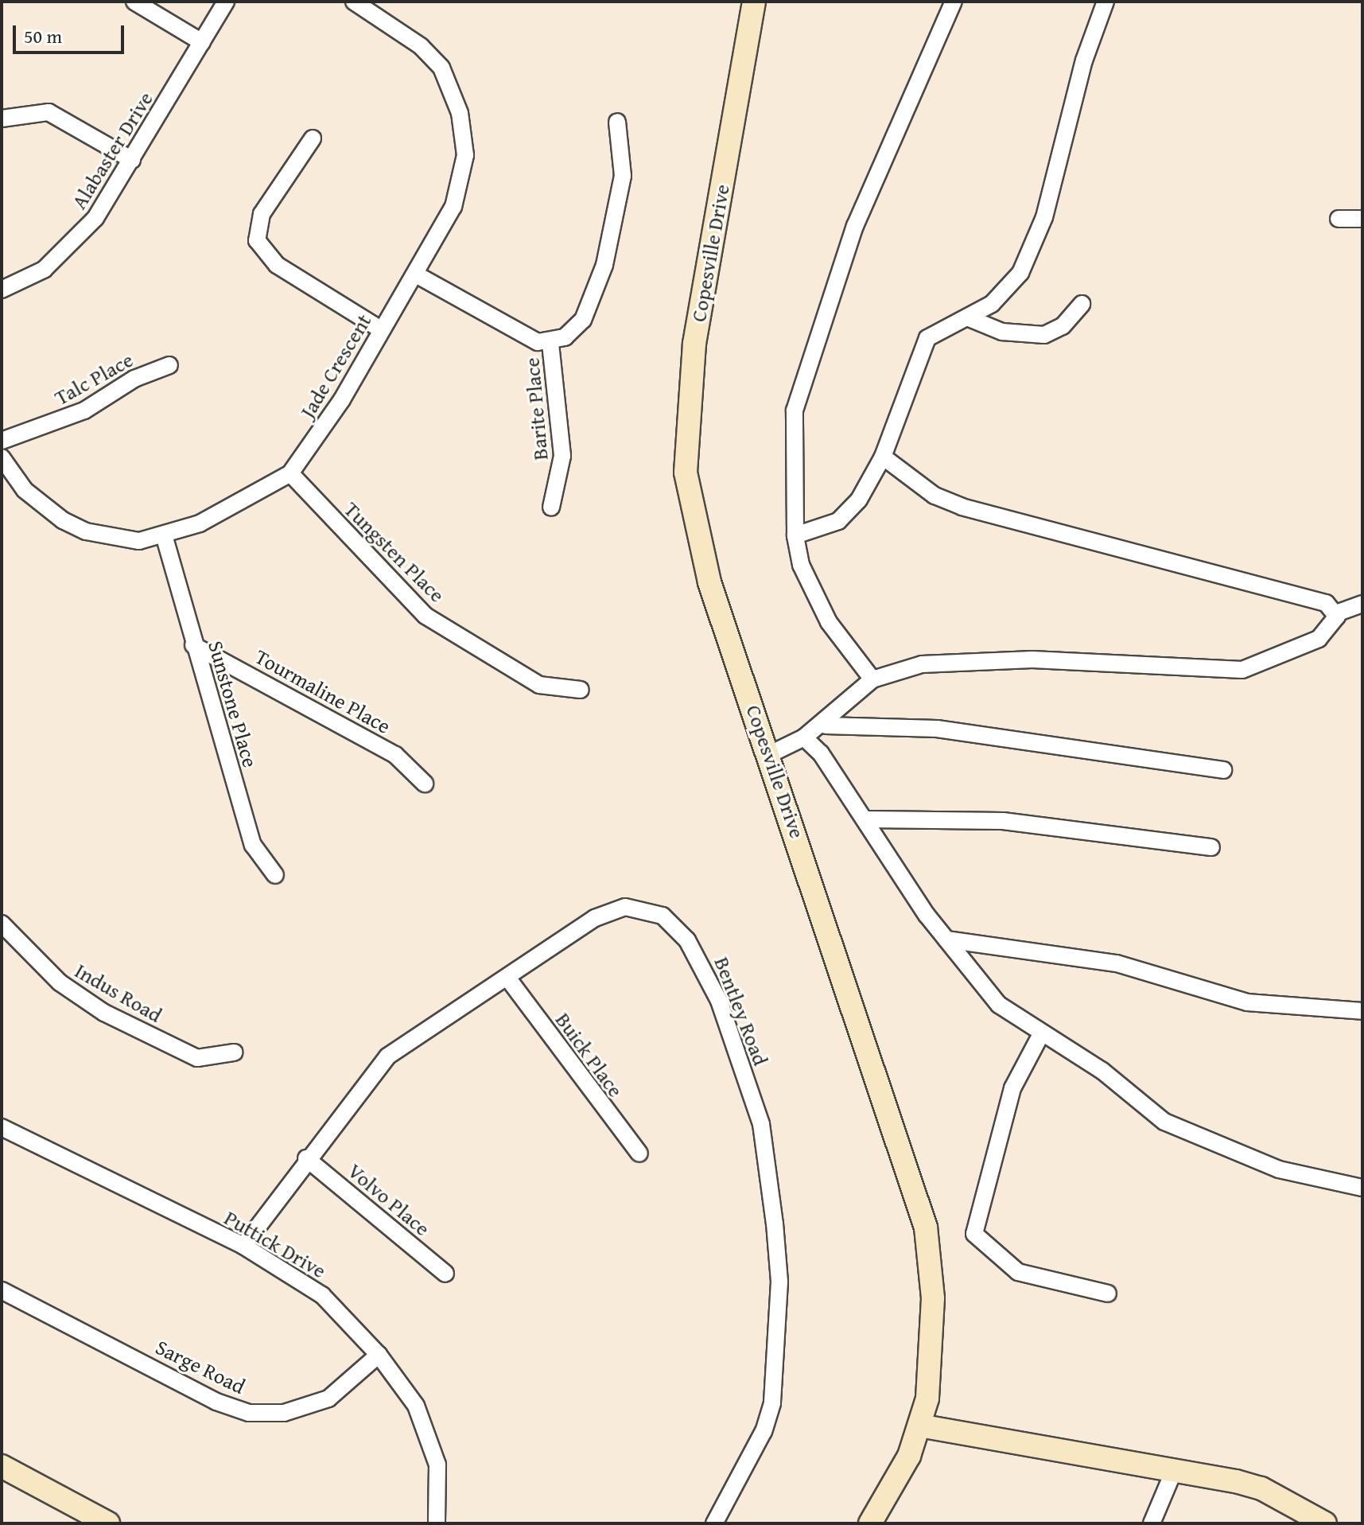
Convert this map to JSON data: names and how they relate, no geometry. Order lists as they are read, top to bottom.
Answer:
{
  "streets": {
    "street": [
      "Alabaster Drive",
      "Copesville Drive",
      "Jade Crescent",
      "Talc Place",
      "Barite Place",
      "Tungsten Place",
      "Tourmaline Place",
      "Sunstone Place",
      "Indus Road",
      "Bentley Road",
      "Buick Place",
      "Volvo Place",
      "Puttick Drive",
      "Sarge Road"
    ]
  },
  "crossings": [
    ["Jade Crescent", "Tungsten Place"],
    ["Tourmaline Place", "Sunstone Place"],
    ["Bentley Road", "Buick Place"],
    ["Bentley Road", "Volvo Place"],
    ["Bentley Road", "Puttick Drive"],
    ["Puttick Drive", "Sarge Road"]
  ],
  "scale_bar": "50 m"
}
